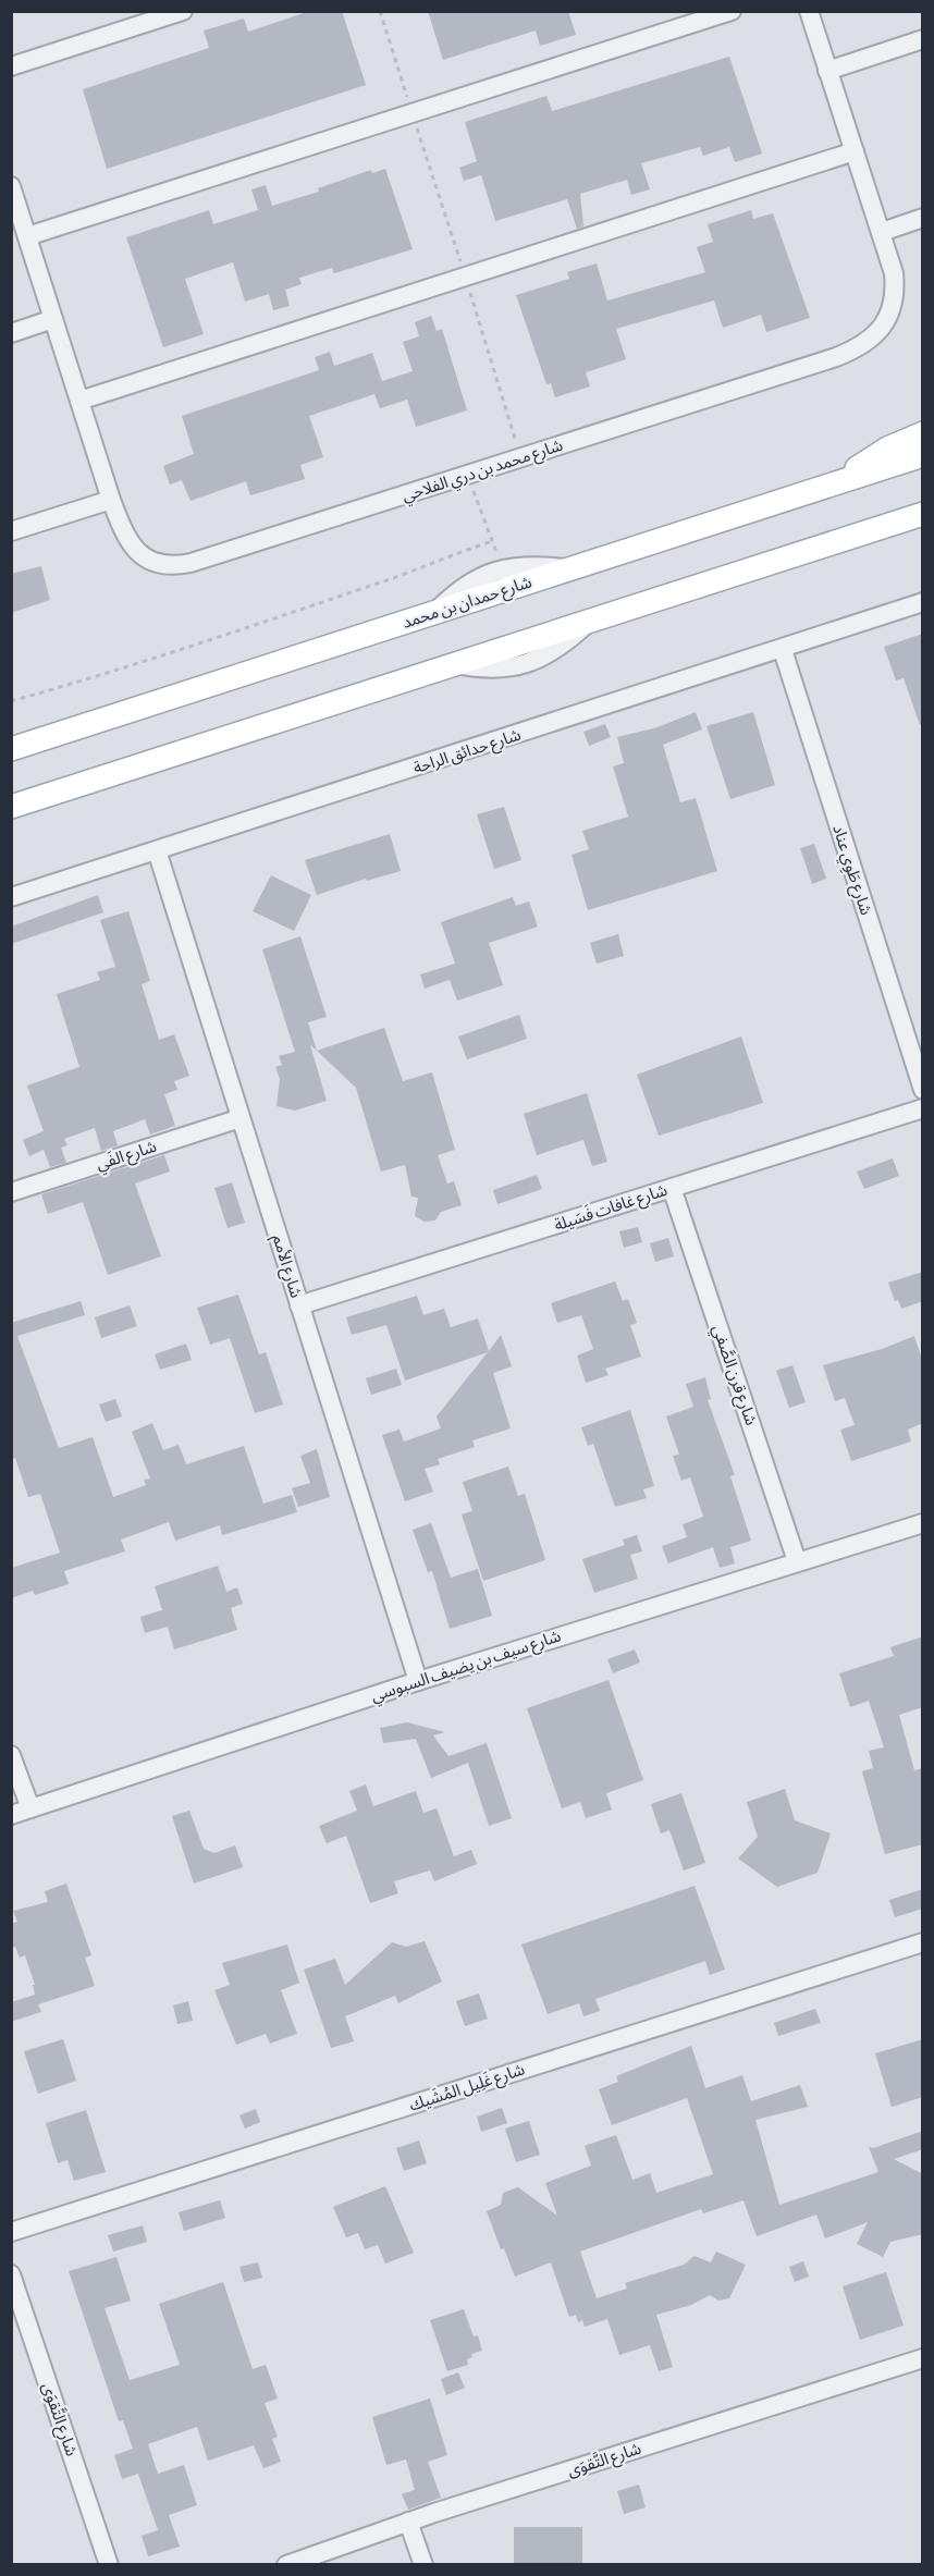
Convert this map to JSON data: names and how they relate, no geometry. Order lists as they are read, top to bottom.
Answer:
{
  "streets": {
    "main road": ["شارع حمدان بن محمد"],
    "street": [
      "شارع محمد بن دري الفلاحي",
      "شارع حدائق الراحة",
      "شارع طَوِي عناد",
      "شارع الفَي",
      "شارع غافات فَسَيلة",
      "شارع الأمم",
      "شارع قرن الصَّفي",
      "شارع سيف بن يضيف السبوسي",
      "شارع غَلِيل المُشَيك",
      "شارع التَّقوَى"
    ]
  },
  "crossings": [
    ["شارع حدائق الراحة", "شارع طَوِي عناد"],
    ["شارع حدائق الراحة", "شارع الأمم"],
    ["شارع الفَي", "شارع الأمم"],
    ["شارع غافات فَسَيلة", "شارع الأمم"],
    ["شارع غافات فَسَيلة", "شارع قرن الصَّفي"],
    ["شارع الأمم", "شارع سيف بن يضيف السبوسي"],
    ["شارع قرن الصَّفي", "شارع سيف بن يضيف السبوسي"]
  ]
}
